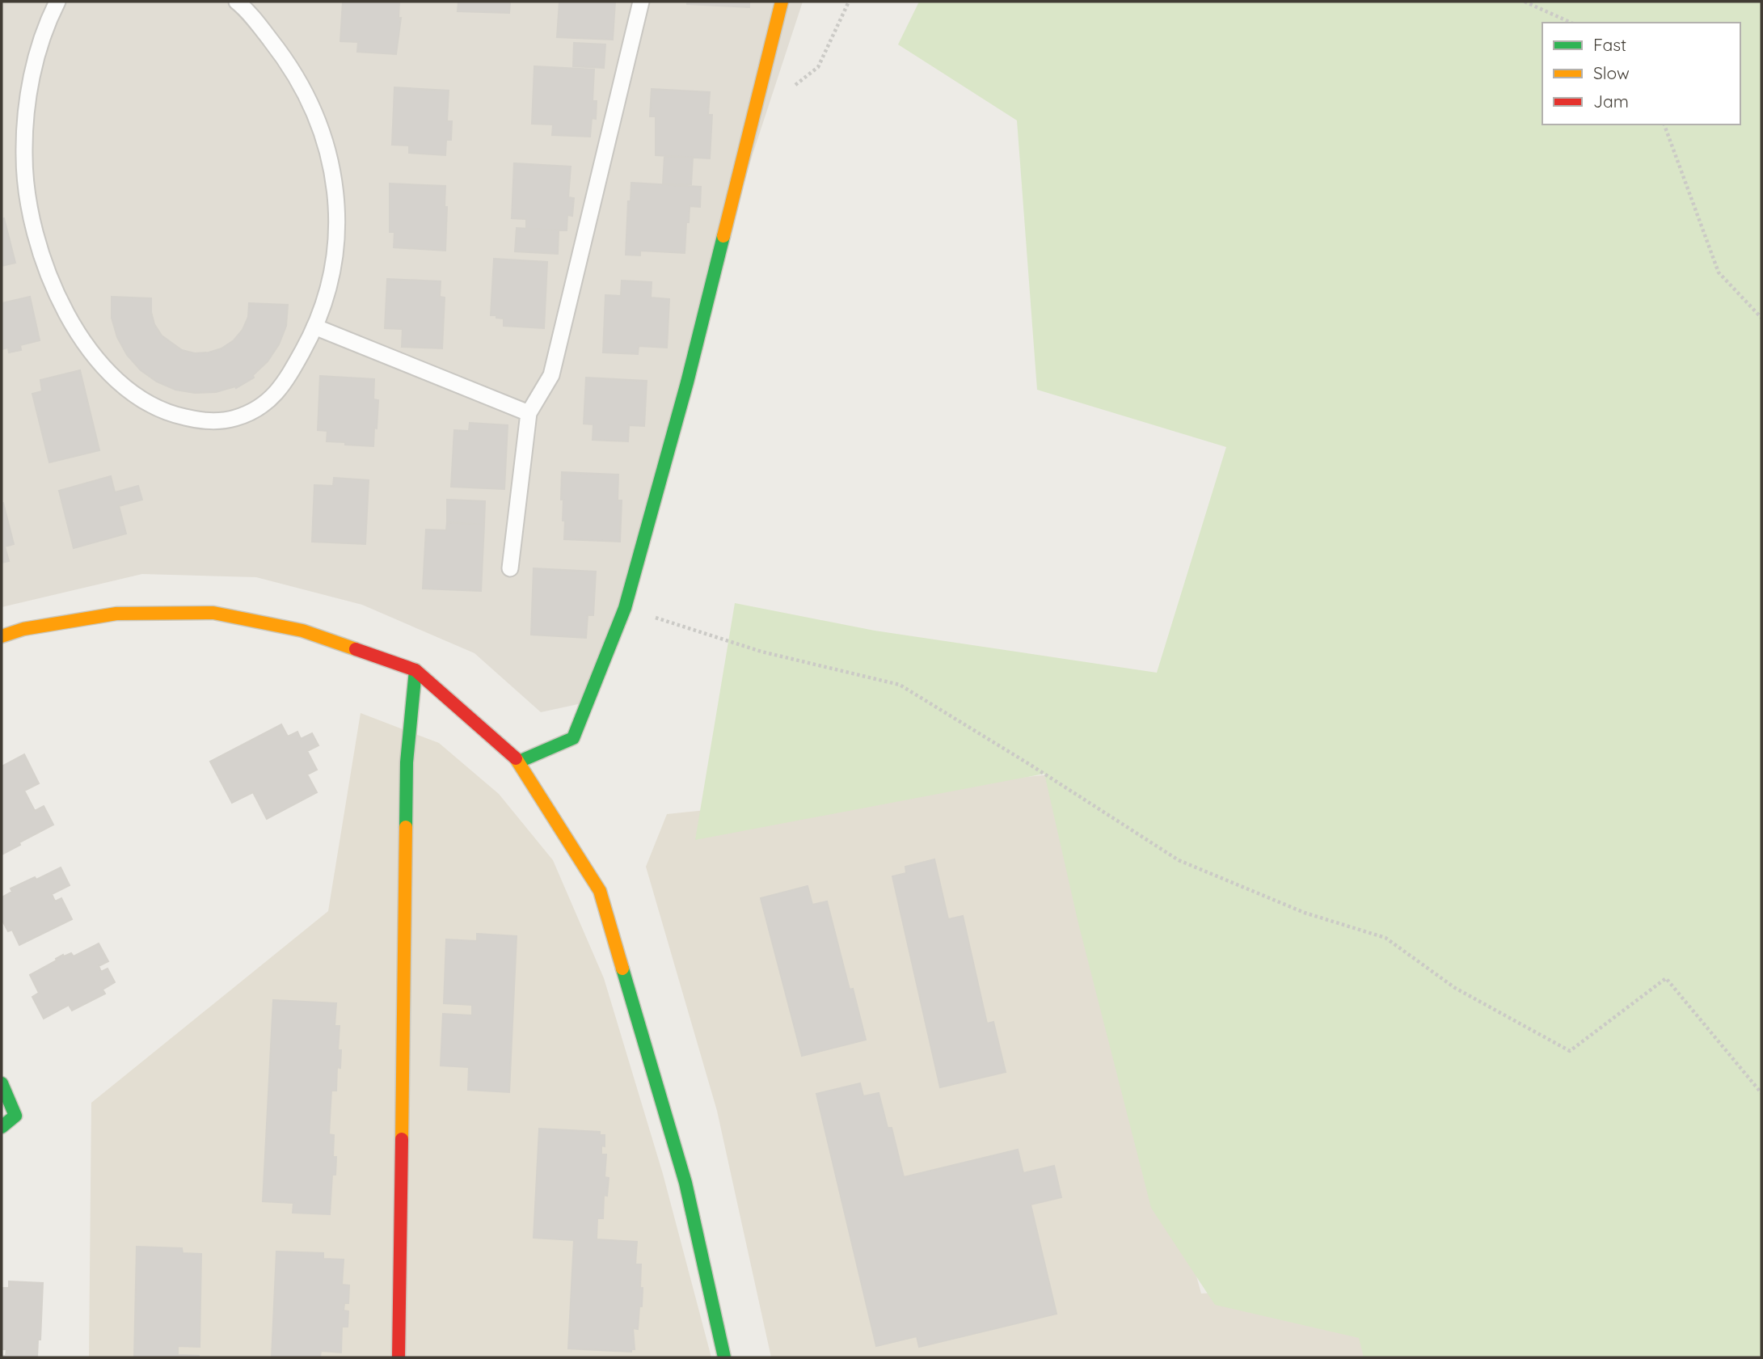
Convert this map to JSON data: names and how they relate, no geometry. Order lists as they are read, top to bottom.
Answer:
{
  "legend": ["Fast", "Slow", "Jam"]
}
